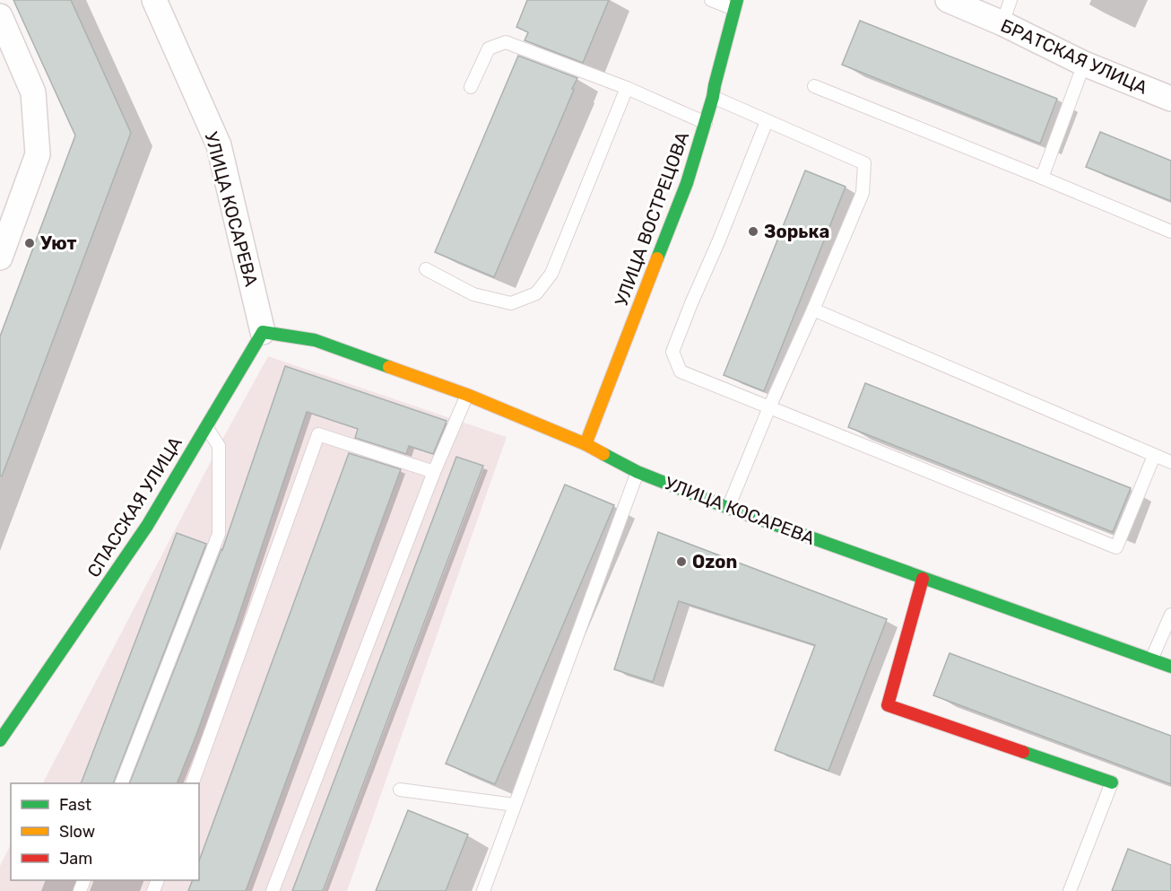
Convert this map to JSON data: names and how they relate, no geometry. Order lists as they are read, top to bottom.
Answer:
{
  "streets": {
    "street": [
      "БРАТСКАЯ УЛИЦА",
      "УЛИЦА КОСАРЕВА",
      "УЛИЦА ВОСТРЕЦОВА",
      "СПАССКАЯ УЛИЦА"
    ]
  },
  "crossings": [
    ["УЛИЦА КОСАРЕВА", "УЛИЦА ВОСТРЕЦОВА"],
    ["УЛИЦА КОСАРЕВА", "СПАССКАЯ УЛИЦА"]
  ],
  "places": ["Зорька", "Уют", "Ozon"],
  "legend": ["Fast", "Slow", "Jam"]
}
